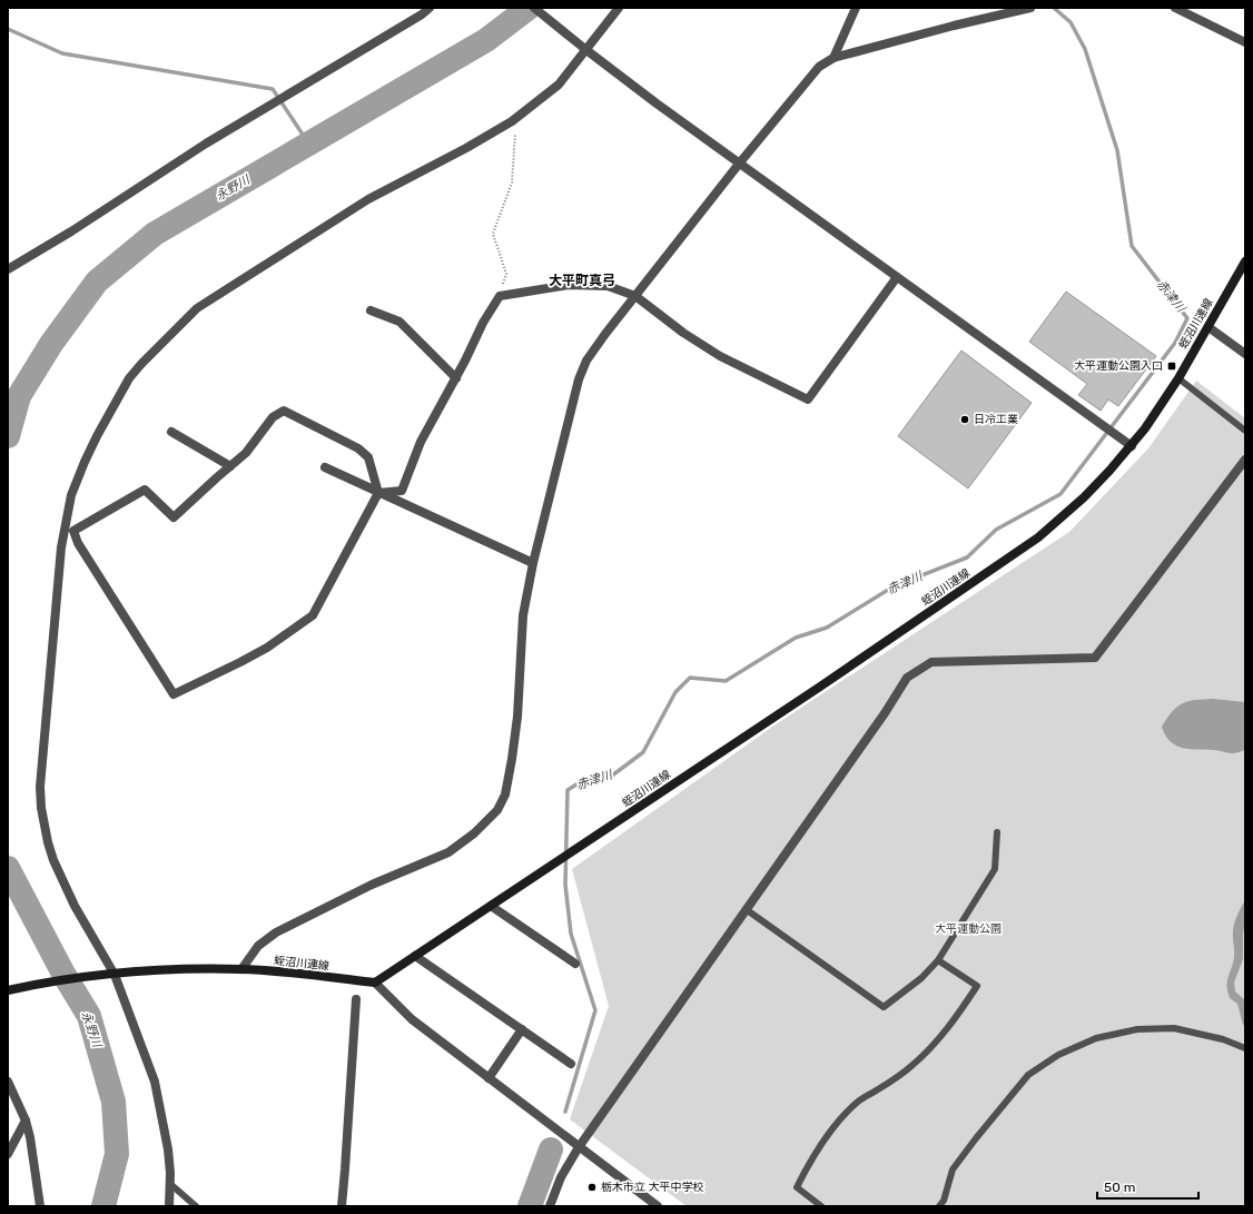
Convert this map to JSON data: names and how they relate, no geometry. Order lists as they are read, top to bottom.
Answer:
{
  "streets": {
    "main road": ["蛭沼川連線"]
  },
  "districts": ["大平町真弓"],
  "water": ["永野川", "赤津川"],
  "parks": ["大平運動公園"],
  "places": {
    "transit": ["大平運動公園入口"],
    "other": ["日冷工業", "栃木市立 大平中学校"]
  },
  "scale_bar": "50 m"
}
